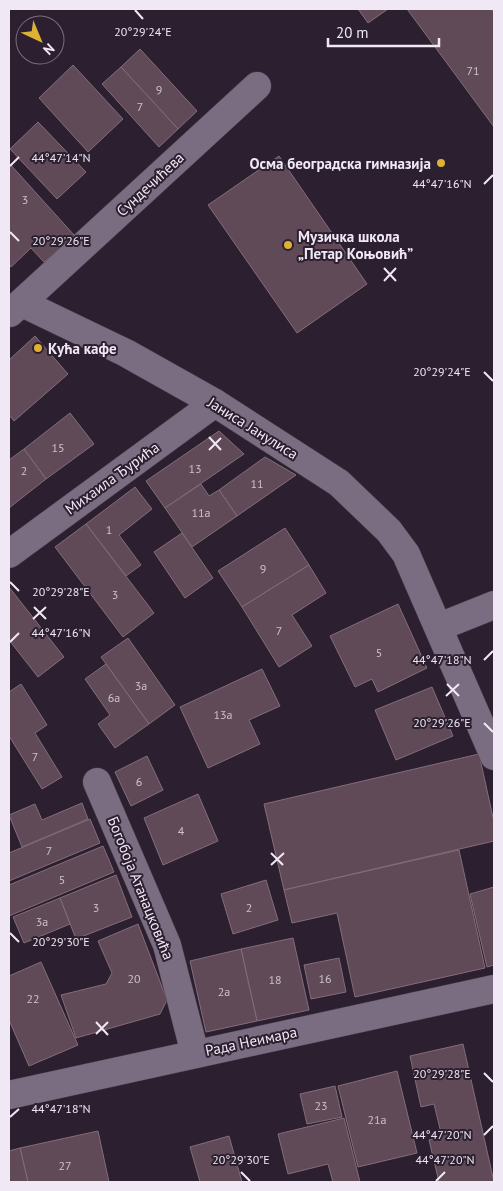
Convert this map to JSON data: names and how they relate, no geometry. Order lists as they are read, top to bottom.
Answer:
{
  "streets": {
    "street": [
      "Сундечићева",
      "Јаниса Јанулиса",
      "Михаила Ђурића",
      "Богобоја Атанацковића",
      "Рада Неимара"
    ]
  },
  "crossings": [
    ["Сундечићева", "Јаниса Јанулиса"],
    ["Јаниса Јанулиса", "Михаила Ђурића"],
    ["Богобоја Атанацковића", "Рада Неимара"]
  ],
  "places": ["Осма београдска гимназија", "Музичка школа „Петар Коњовић”", "Кућа кафе"],
  "house_numbers": [
    "71",
    "9",
    "7",
    "3",
    "15",
    "13",
    "2",
    "11",
    "11a",
    "1",
    "9",
    "3",
    "7",
    "5",
    "3a",
    "6a",
    "13a",
    "7",
    "6",
    "4",
    "7",
    "5",
    "3",
    "2",
    "3a",
    "20",
    "16",
    "18",
    "2a",
    "22",
    "23",
    "21a",
    "27"
  ],
  "scale_bar": "20 m",
  "north": "bottom right",
  "coordinates": [
    "20°29'24\"E",
    "44°47'14\"N",
    "44°47'16\"N",
    "20°29'26\"E",
    "20°29'28\"E",
    "44°47'18\"N",
    "20°29'30\"E",
    "44°47'20\"N"
  ]
}
